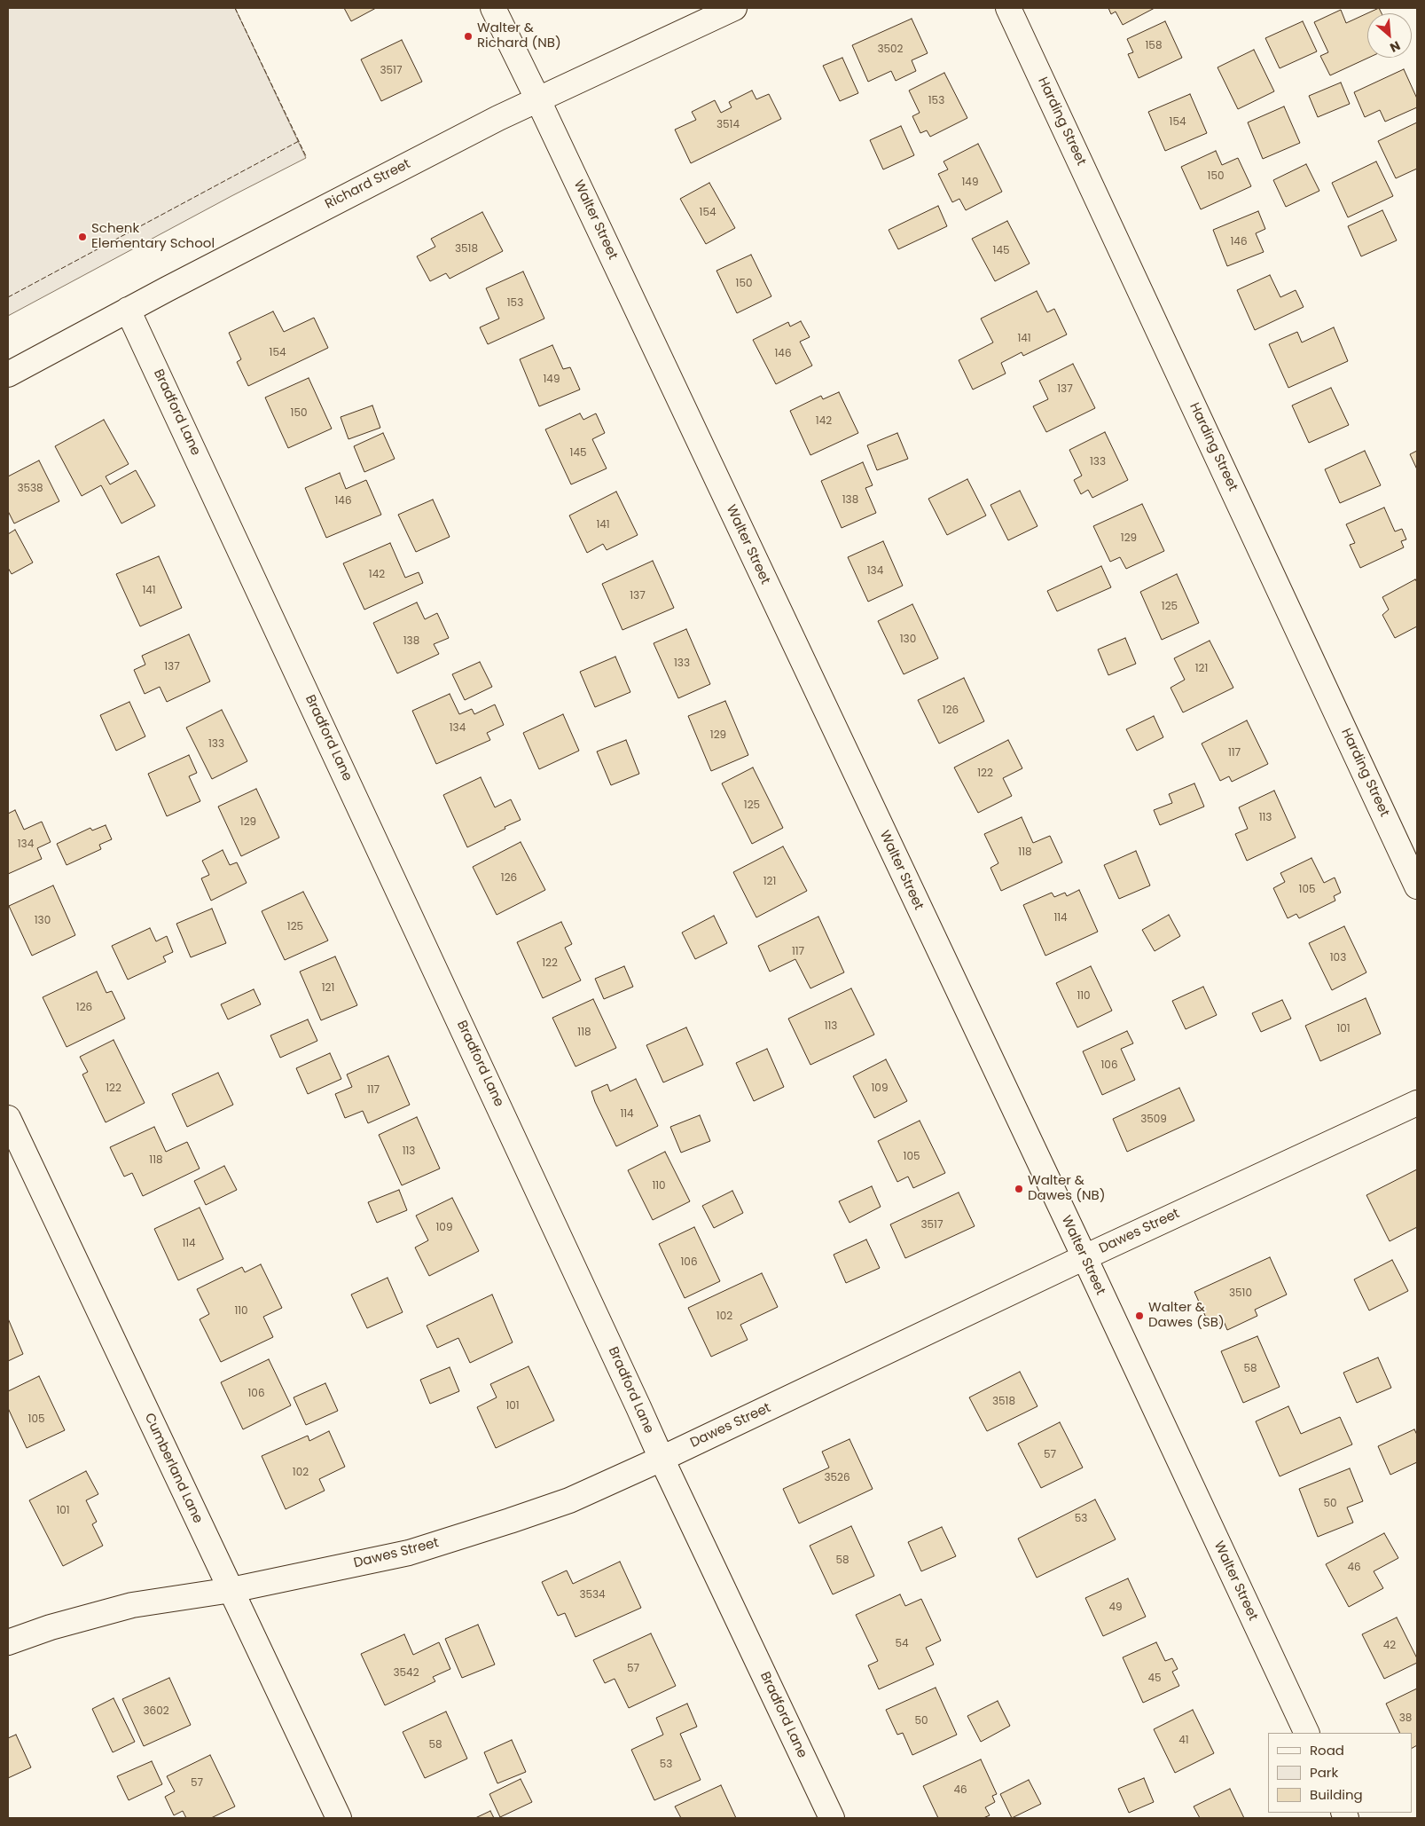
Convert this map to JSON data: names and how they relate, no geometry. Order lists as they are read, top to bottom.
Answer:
{
  "streets": {
    "street": [
      "Harding Street",
      "Richard Street",
      "Walter Street",
      "Bradford Lane",
      "Dawes Street",
      "Cumberland Lane"
    ]
  },
  "crossings": [
    ["Richard Street", "Walter Street"],
    ["Richard Street", "Bradford Lane"],
    ["Walter Street", "Dawes Street"],
    ["Bradford Lane", "Dawes Street"],
    ["Dawes Street", "Cumberland Lane"]
  ],
  "places": [
    "Walter & Richard (NB)",
    "Schenk Elementary School",
    "Walter & Dawes (NB)",
    "Walter & Dawes (SB)"
  ],
  "house_numbers": [
    "158",
    "3502",
    "3517",
    "153",
    "154",
    "3514",
    "150",
    "149",
    "154",
    "146",
    "3518",
    "145",
    "150",
    "153",
    "141",
    "154",
    "146",
    "149",
    "137",
    "150",
    "142",
    "145",
    "133",
    "3538",
    "138",
    "146",
    "141",
    "129",
    "134",
    "142",
    "141",
    "137",
    "125",
    "130",
    "138",
    "133",
    "137",
    "121",
    "126",
    "134",
    "129",
    "133",
    "117",
    "122",
    "125",
    "113",
    "129",
    "134",
    "118",
    "126",
    "121",
    "105",
    "114",
    "130",
    "125",
    "117",
    "103",
    "122",
    "121",
    "110",
    "126",
    "113",
    "101",
    "118",
    "106",
    "122",
    "109",
    "117",
    "114",
    "3509",
    "113",
    "105",
    "118",
    "110",
    "3517",
    "109",
    "114",
    "106",
    "3510",
    "110",
    "102",
    "58",
    "106",
    "3518",
    "101",
    "105",
    "57",
    "102",
    "3526",
    "50",
    "101",
    "53",
    "58",
    "46",
    "3534",
    "49",
    "54",
    "42",
    "57",
    "3542",
    "45",
    "3602",
    "38",
    "50",
    "41",
    "58",
    "53",
    "57",
    "46"
  ],
  "legend": ["Road", "Park", "Building"],
  "north": "bottom right"
}
